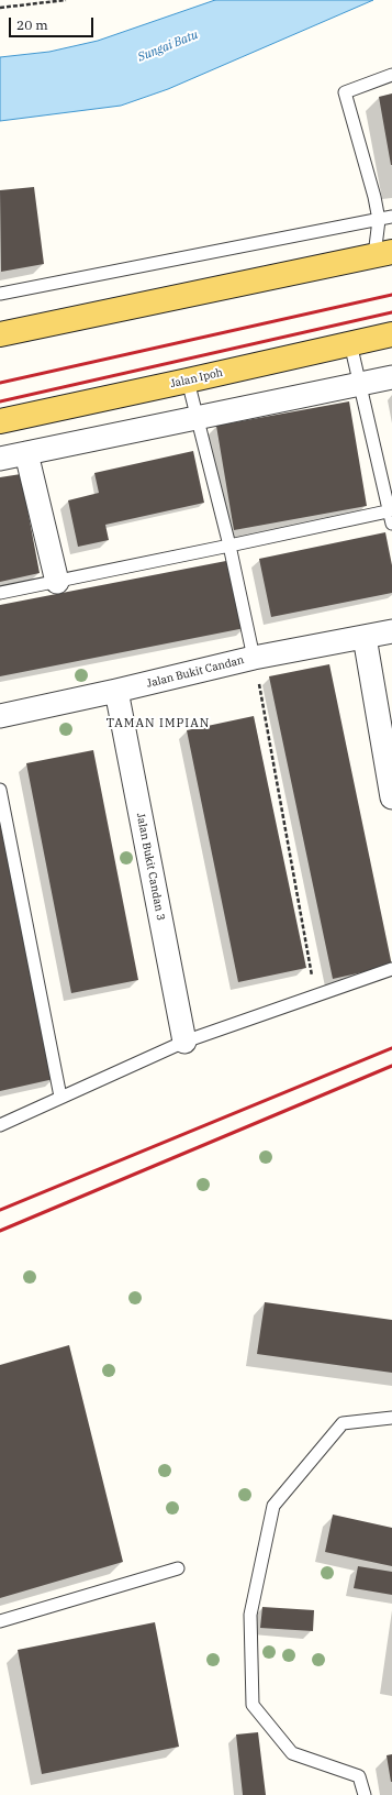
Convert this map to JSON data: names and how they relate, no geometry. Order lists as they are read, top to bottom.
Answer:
{
  "streets": {
    "main road": ["Jalan Ipoh"],
    "street": ["Jalan Bukit Candan", "Jalan Bukit Candan 3"]
  },
  "crossings": [
    ["Jalan Bukit Candan", "Jalan Bukit Candan 3"]
  ],
  "districts": ["TAMAN IMPIAN"],
  "water": ["Sungai Batu"],
  "scale_bar": "20 m"
}
